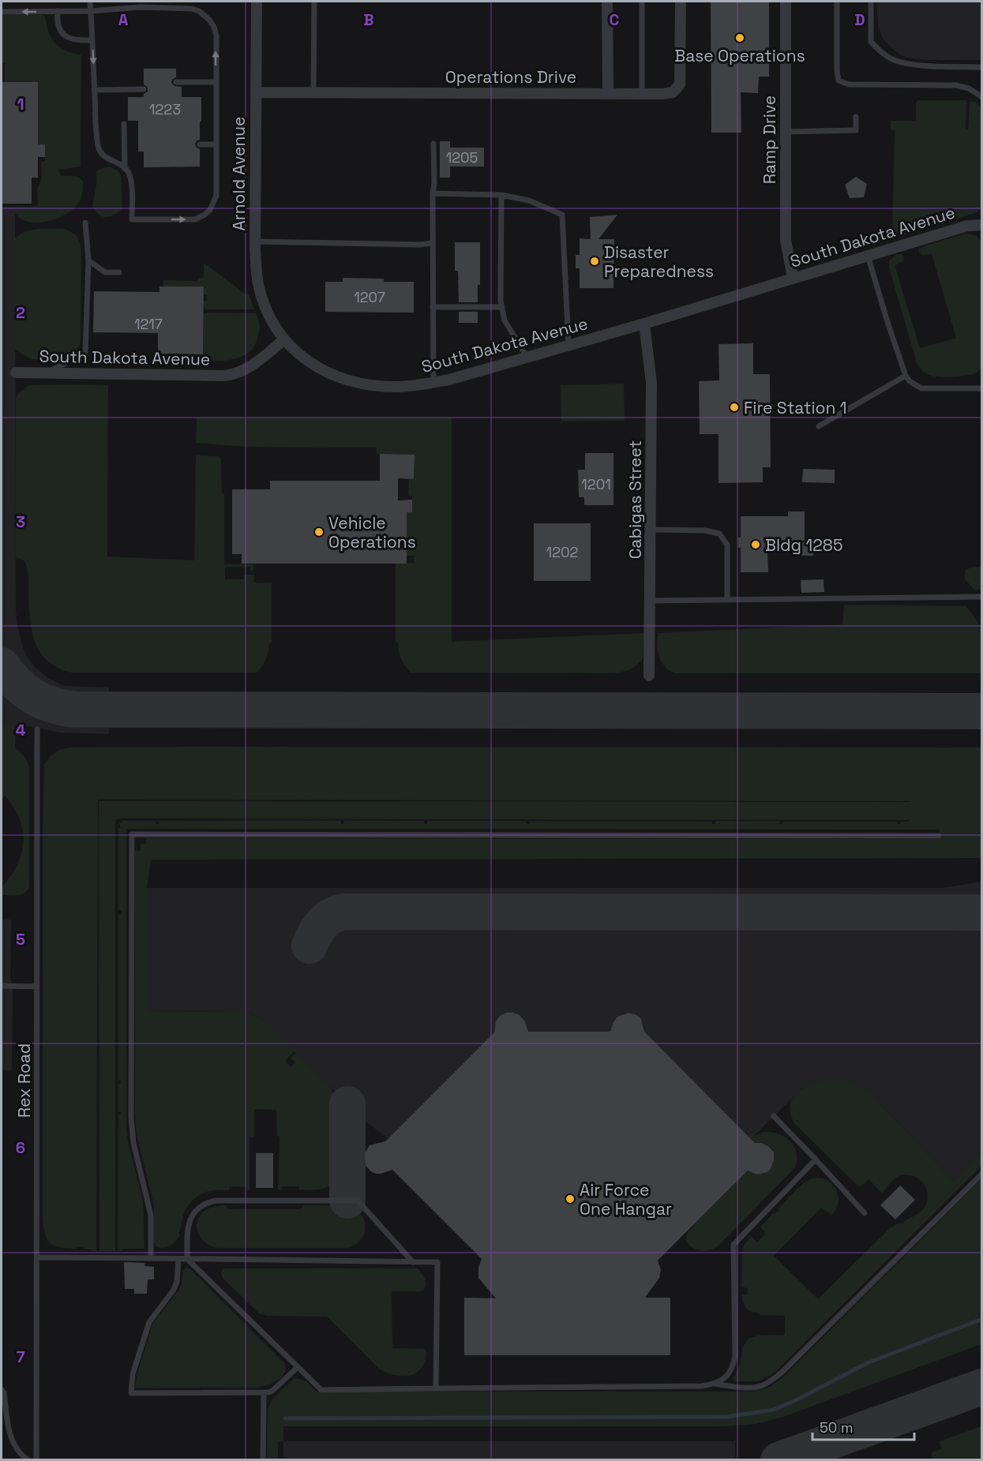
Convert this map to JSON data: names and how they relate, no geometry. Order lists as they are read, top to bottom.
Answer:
{
  "streets": {
    "street": [
      "Operations Drive",
      "Ramp Drive",
      "Arnold Avenue",
      "South Dakota Avenue",
      "Cabigas Street"
    ],
    "lane": ["Rex Road"]
  },
  "crossings": [
    ["Operations Drive", "Arnold Avenue"],
    ["Ramp Drive", "South Dakota Avenue"],
    ["Arnold Avenue", "South Dakota Avenue"],
    ["South Dakota Avenue", "Cabigas Street"]
  ],
  "places": [
    "Base Operations",
    "Disaster Preparedness",
    "Fire Station 1",
    "Vehicle Operations",
    "Bldg 1285",
    "Air Force One Hangar"
  ],
  "house_numbers": [
    "1223",
    "1205",
    "1207",
    "1217",
    "1201",
    "1202"
  ],
  "scale_bar": "50 m",
  "grid": {
    "columns": [
      "A",
      "B",
      "C",
      "D"
    ],
    "rows": [
      "1",
      "2",
      "3",
      "4",
      "5",
      "6",
      "7"
    ]
  }
}
